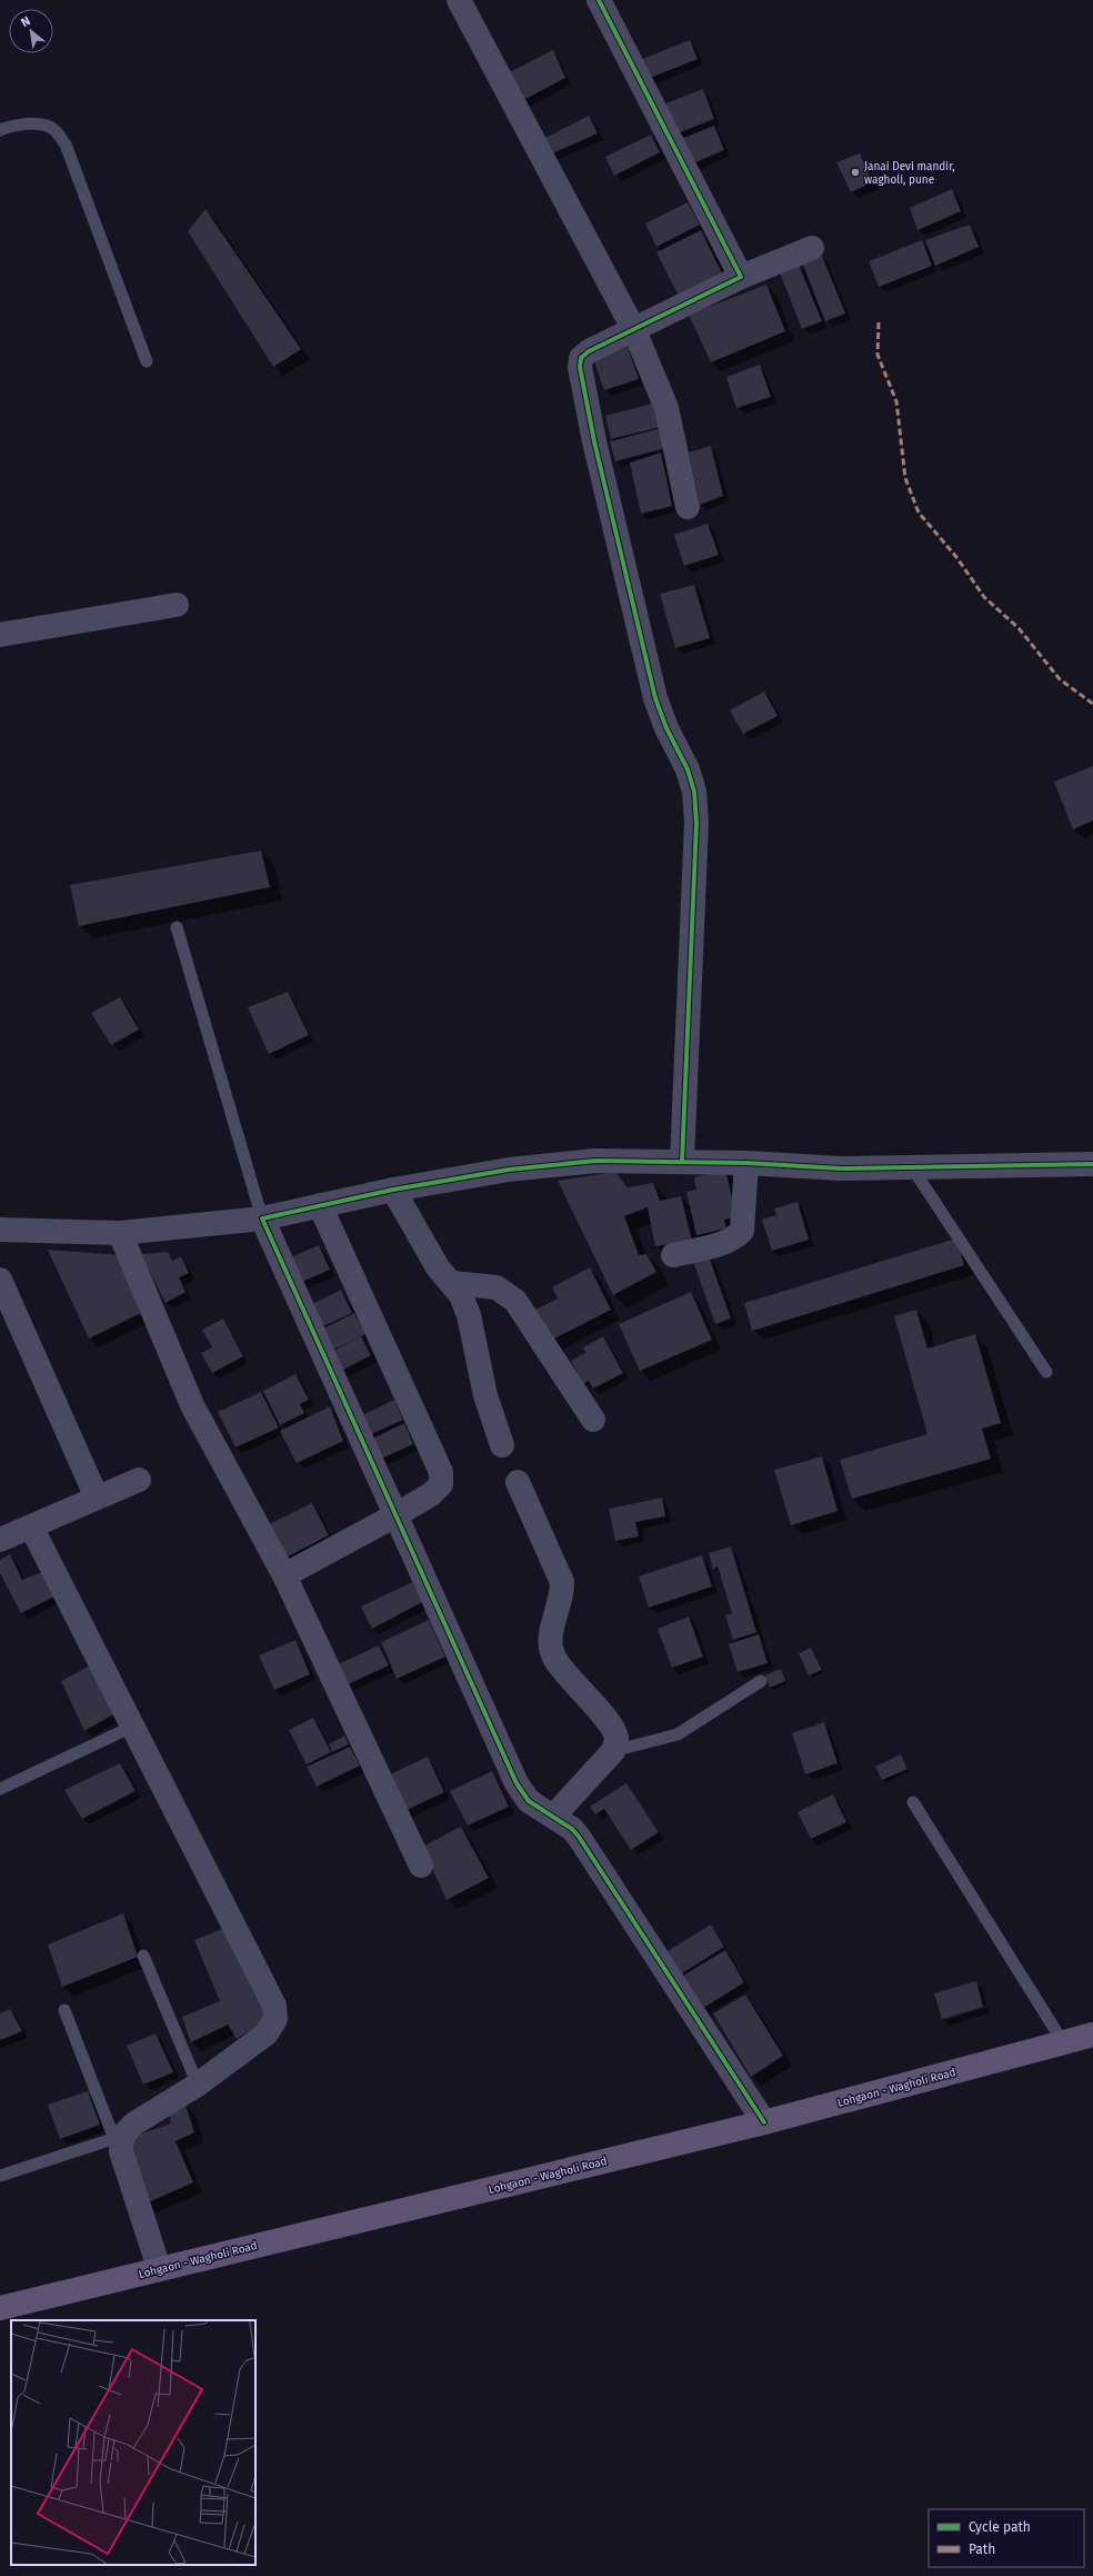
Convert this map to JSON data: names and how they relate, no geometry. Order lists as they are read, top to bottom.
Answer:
{
  "streets": {
    "main road": ["Lohgaon - Wagholi Road"]
  },
  "places": ["Janai Devi mandir, wagholi, pune"],
  "legend": ["Cycle path", "Path"],
  "north": "top left"
}
